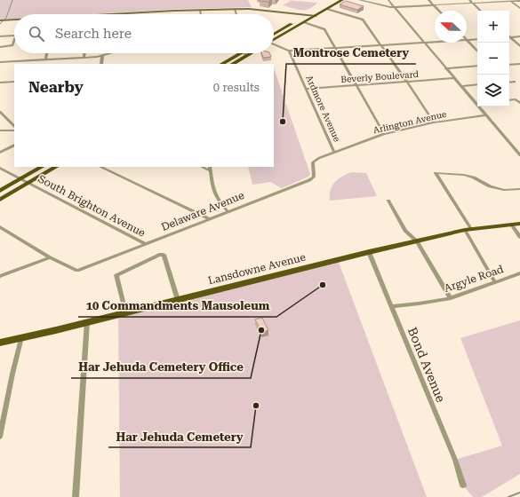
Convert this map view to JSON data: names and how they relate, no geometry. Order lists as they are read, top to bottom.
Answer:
{
  "streets": {
    "main road": ["Lansdowne Avenue"],
    "street": [
      "Beverly Boulevard",
      "Ardmore Avenue",
      "Arlington Avenue",
      "South Brighton Avenue",
      "Delaware Avenue",
      "Argyle Road",
      "Bond Avenue"
    ]
  },
  "crossings": [
    ["Beverly Boulevard", "Ardmore Avenue"],
    ["Ardmore Avenue", "Arlington Avenue"],
    ["Arlington Avenue", "Delaware Avenue"],
    ["South Brighton Avenue", "Delaware Avenue"],
    ["Lansdowne Avenue", "Bond Avenue"],
    ["Argyle Road", "Bond Avenue"]
  ],
  "places": [
    "Montrose Cemetery",
    "10 Commandments Mausoleum",
    "Har Jehuda Cemetery Office",
    "Har Jehuda Cemetery"
  ],
  "north": "left",
  "page": {
    "map_buttons": ["+", "−"],
    "search": "Search here",
    "heading": ["Nearby", "0 results"]
  }
}
